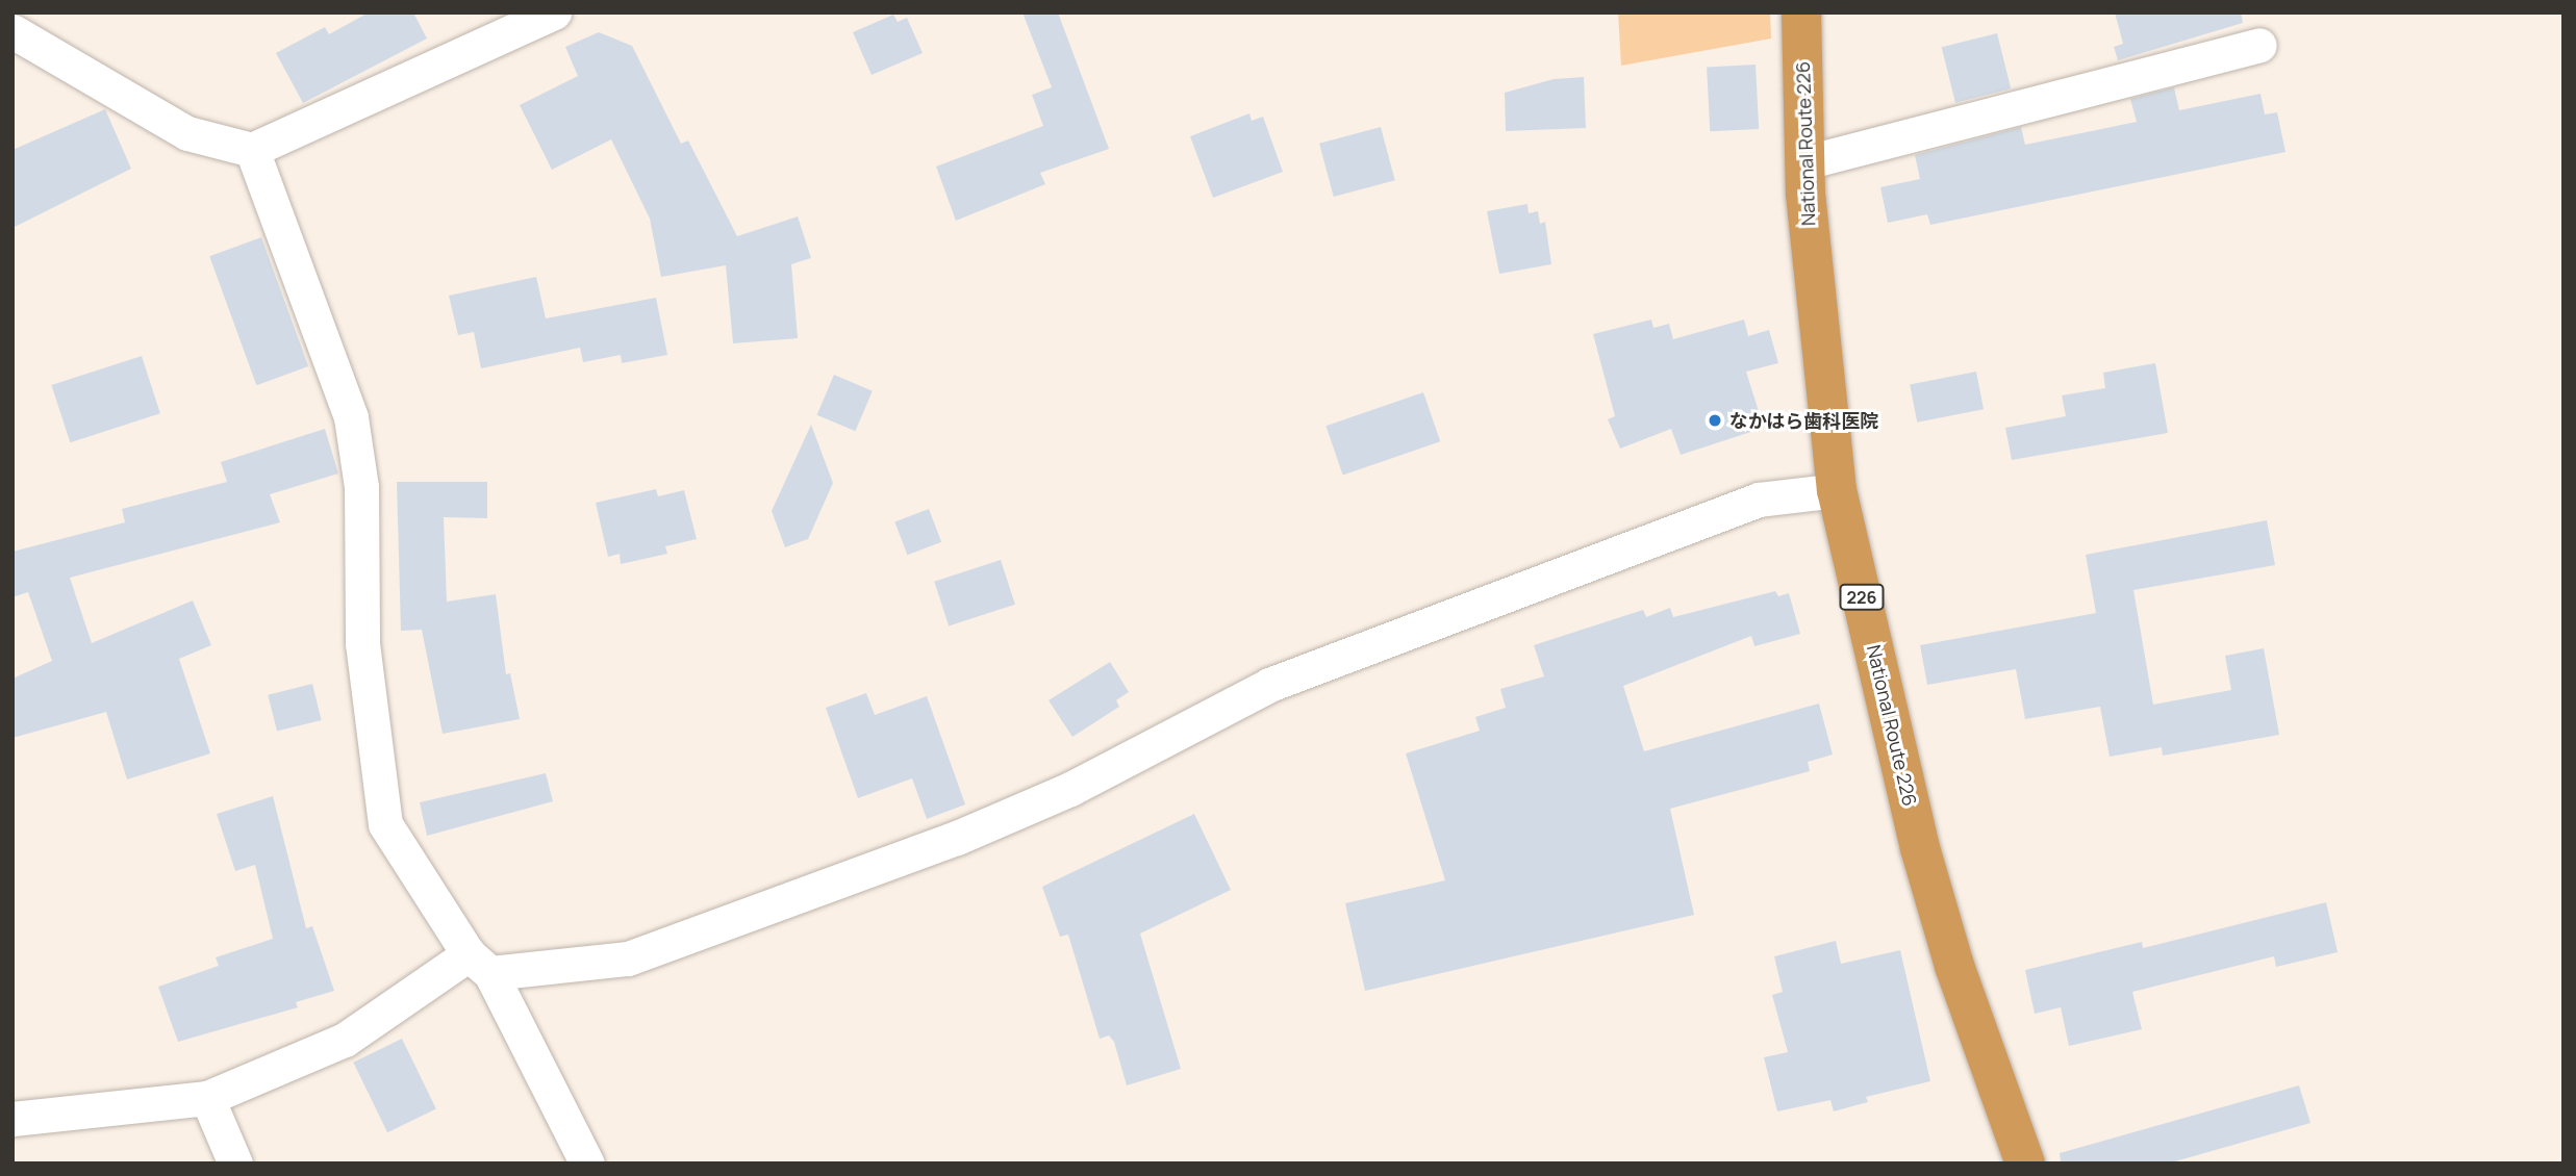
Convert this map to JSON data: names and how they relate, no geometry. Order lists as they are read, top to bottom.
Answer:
{
  "streets": {
    "highway": ["National Route 226", "226"]
  },
  "places": ["なかはら歯科医院"]
}
